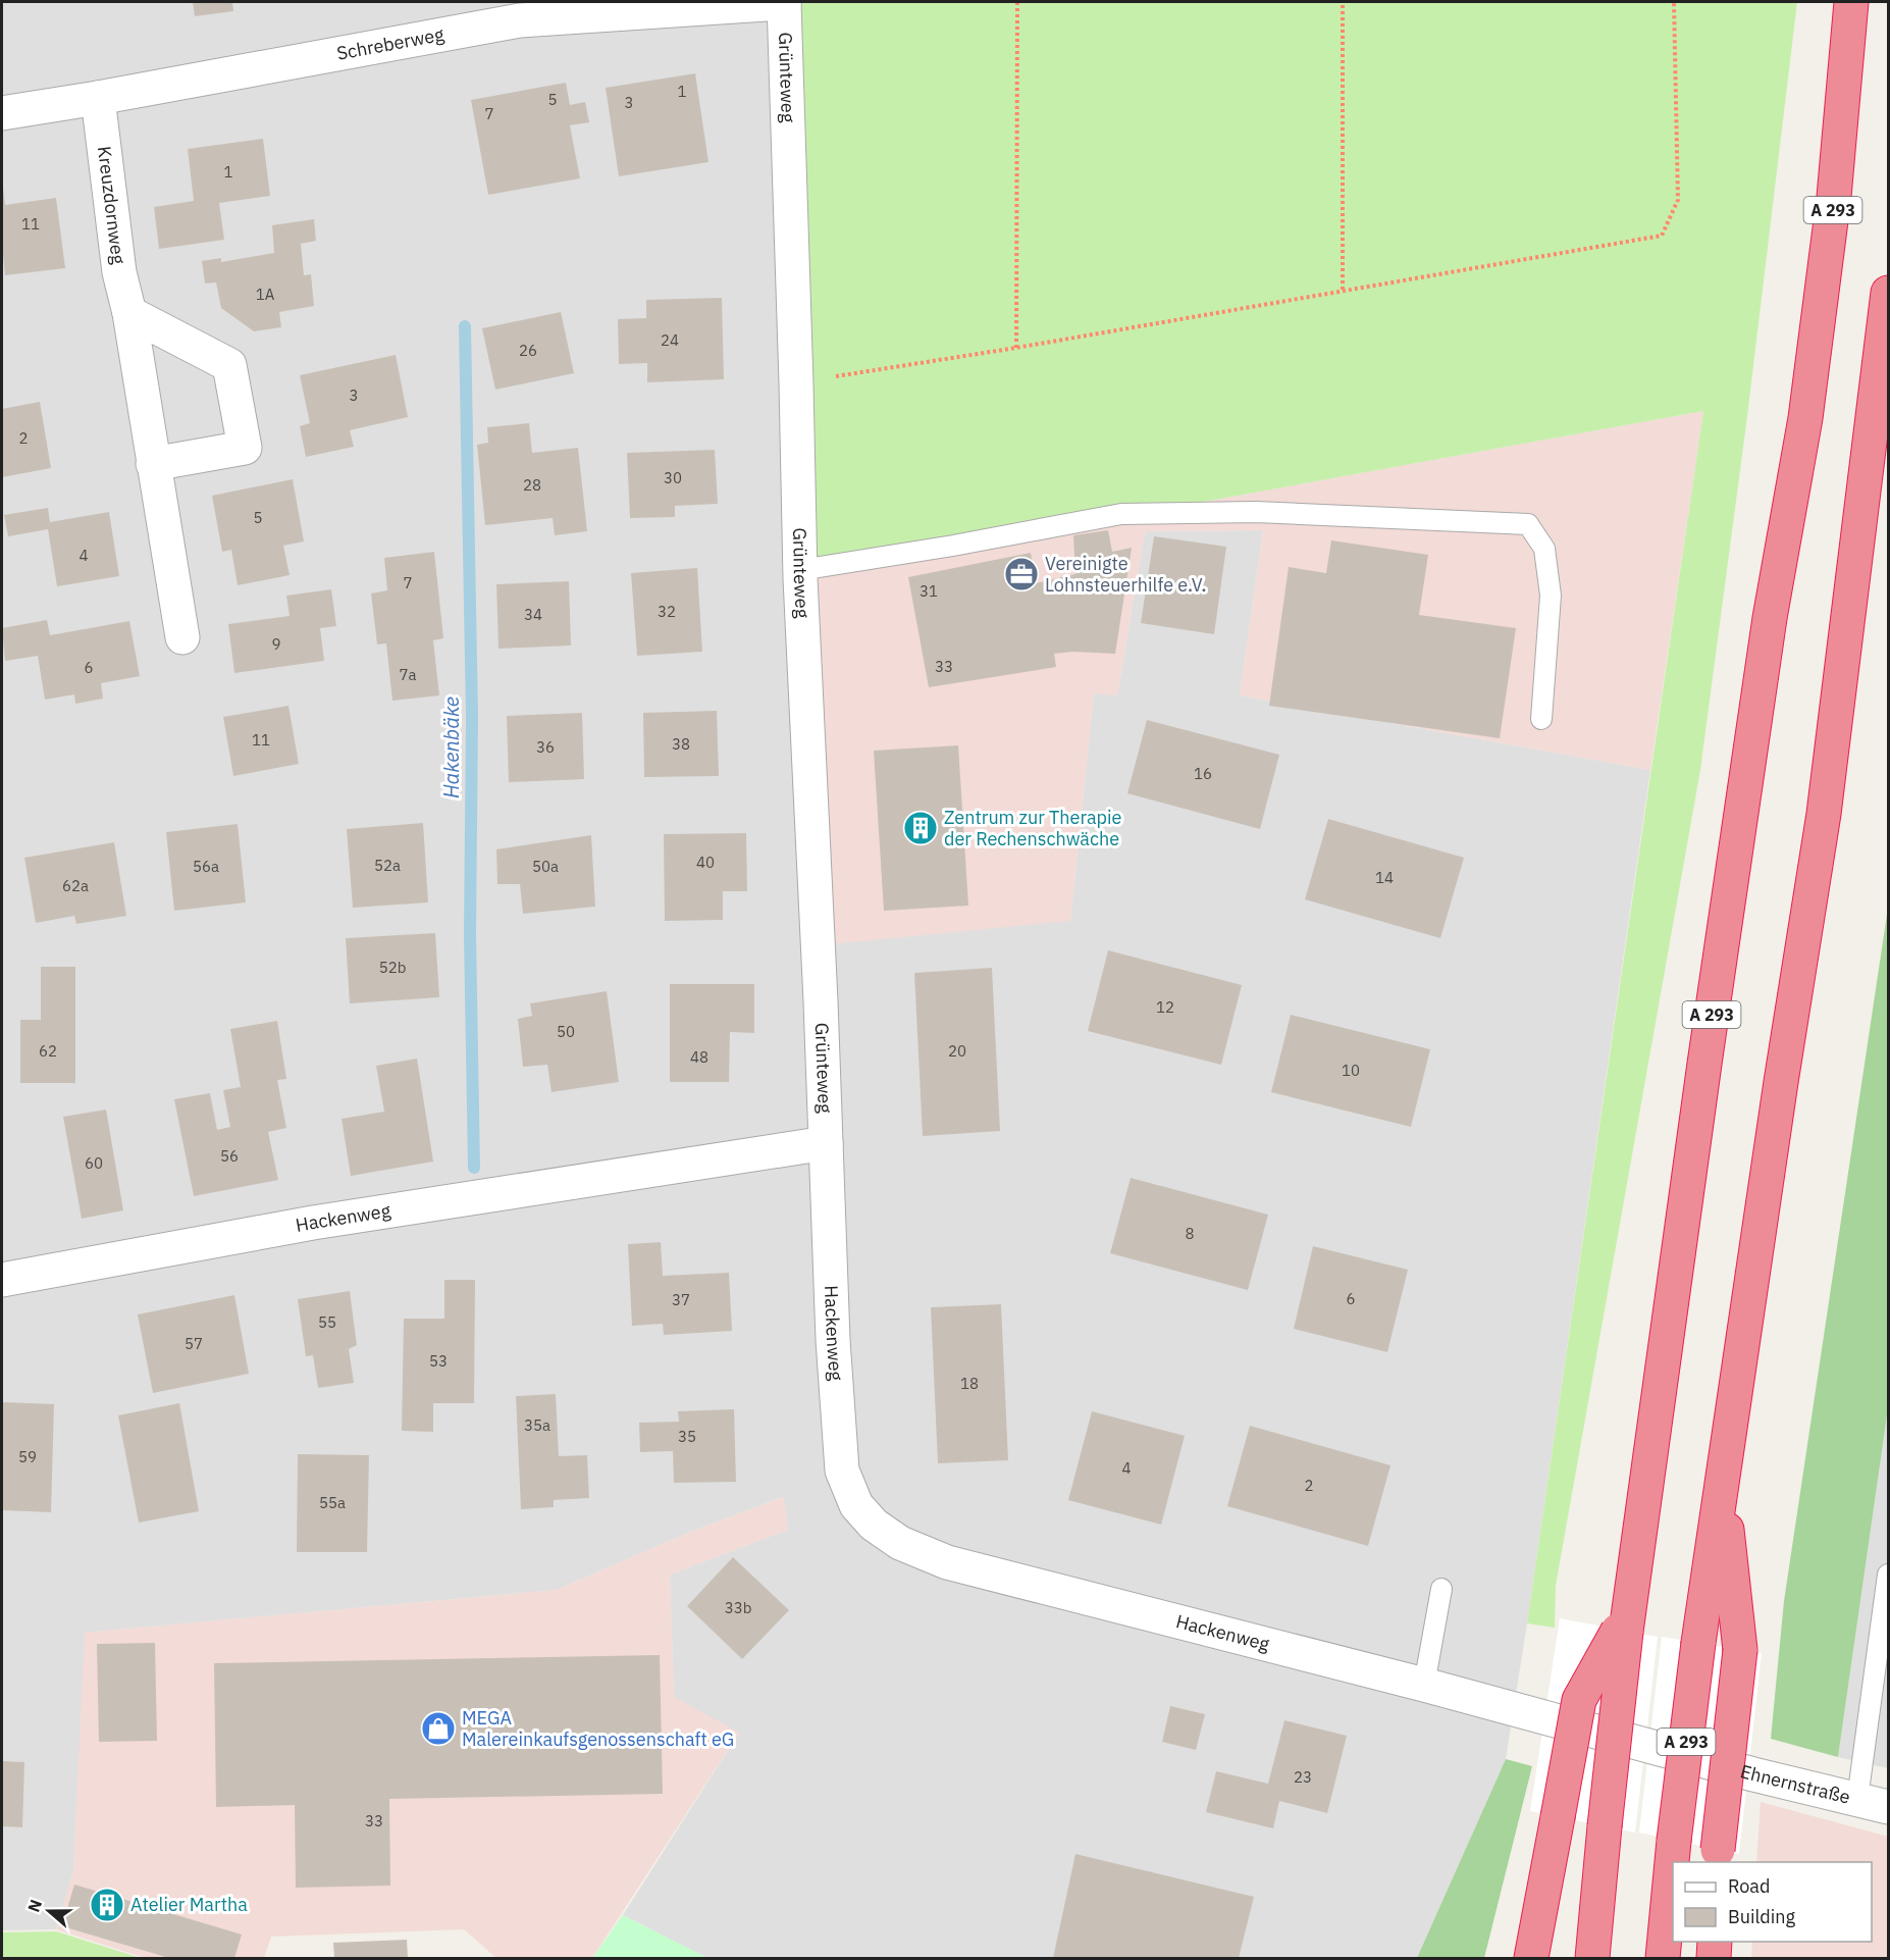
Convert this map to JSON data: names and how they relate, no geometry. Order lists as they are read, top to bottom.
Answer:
{
  "streets": {
    "highway": ["A 293"],
    "street": [
      "Schreberweg",
      "Grünteweg",
      "Kreuzdornweg",
      "Hackenweg",
      "Ehnernstraße"
    ]
  },
  "crossings": [
    ["Schreberweg", "Grünteweg"],
    ["Schreberweg", "Kreuzdornweg"],
    ["Grünteweg", "Hackenweg"],
    ["Hackenweg", "Ehnernstraße"]
  ],
  "water": ["Hakenbäke"],
  "places": {
    "office": ["Vereinigte Lohnsteuerhilfe e.V."],
    "building": ["Zentrum zur Therapie der Rechenschwäche", "Atelier Martha"],
    "shop": ["MEGA Malereinkaufsgenossenschaft eG"]
  },
  "house_numbers": [
    "1",
    "5",
    "3",
    "7",
    "1",
    "11",
    "1A",
    "24",
    "26",
    "3",
    "2",
    "30",
    "28",
    "5",
    "4",
    "7",
    "31",
    "32",
    "34",
    "9",
    "33",
    "6",
    "7a",
    "11",
    "38",
    "36",
    "16",
    "40",
    "52a",
    "56a",
    "50a",
    "14",
    "62a",
    "52b",
    "12",
    "50",
    "62",
    "20",
    "48",
    "10",
    "56",
    "60",
    "8",
    "6",
    "37",
    "55",
    "57",
    "53",
    "18",
    "35a",
    "35",
    "59",
    "4",
    "2",
    "55a",
    "33b",
    "23",
    "33"
  ],
  "legend": ["Road", "Building"],
  "north": "left"
}
